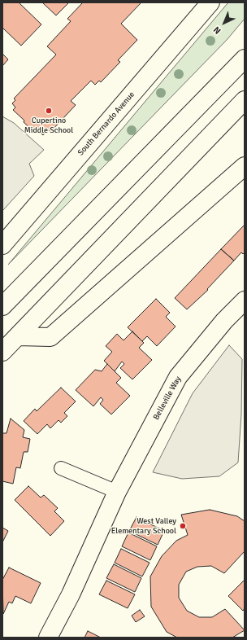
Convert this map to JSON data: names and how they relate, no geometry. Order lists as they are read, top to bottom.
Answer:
{
  "streets": {
    "main road": ["South Bernardo Avenue", "Belleville Way"]
  },
  "places": ["Cupertino Middle School", "West Valley Elementary School"],
  "north": "bottom left"
}
